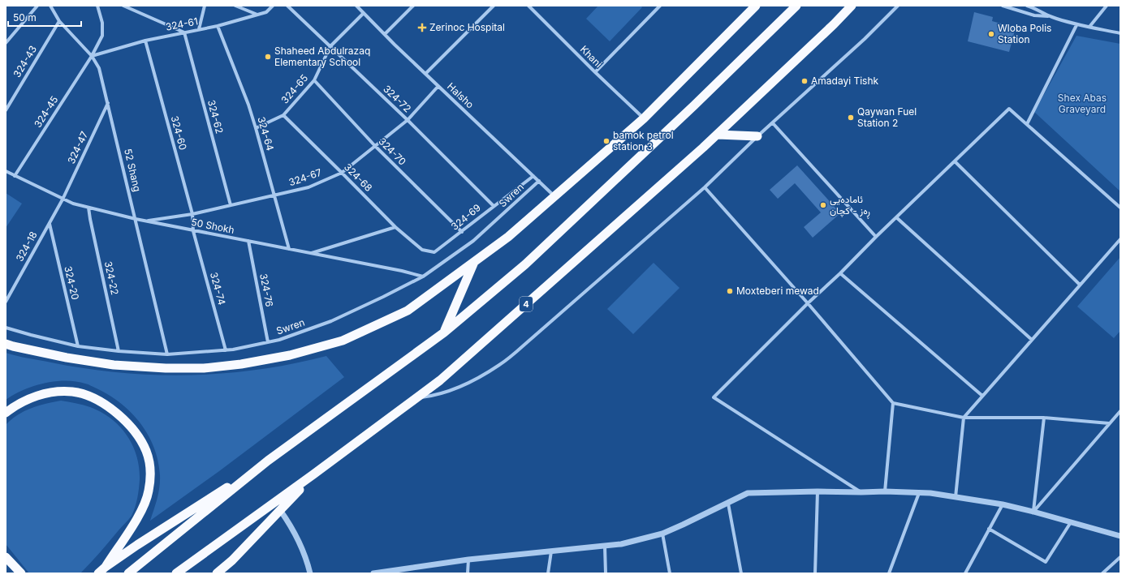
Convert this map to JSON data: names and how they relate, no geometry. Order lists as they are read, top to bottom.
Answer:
{
  "streets": {
    "highway": ["4"],
    "street": [
      "324-61",
      "Khani",
      "324-43",
      "324-65",
      "Halsho",
      "324-72",
      "324-45",
      "324-62",
      "324-60",
      "324-64",
      "324-47",
      "324-70",
      "52 Shang",
      "324-67",
      "324-68",
      "Swren",
      "324-69",
      "50 Shokh",
      "324-18",
      "324-22",
      "324-20",
      "324-74",
      "324-76"
    ]
  },
  "crossings": [
    ["324-61", "324-45"],
    ["324-61", "324-62"],
    ["324-61", "324-60"],
    ["324-61", "324-64"],
    ["324-61", "52 Shang"],
    ["324-43", "52 Shang"],
    ["324-65", "Halsho"],
    ["324-65", "324-72"],
    ["324-65", "324-64"],
    ["324-65", "324-70"],
    ["324-65", "324-68"],
    ["Halsho", "324-67"],
    ["Halsho", "Swren"],
    ["Halsho", "324-69"],
    ["324-72", "324-67"],
    ["324-72", "324-69"],
    ["324-45", "52 Shang"],
    ["324-45", "50 Shokh"],
    ["324-62", "324-67"],
    ["324-60", "324-67"],
    ["324-60", "50 Shokh"],
    ["324-60", "324-74"],
    ["324-64", "324-67"],
    ["324-64", "50 Shokh"],
    ["324-47", "52 Shang"],
    ["324-47", "50 Shokh"],
    ["324-47", "324-18"],
    ["324-70", "324-67"],
    ["324-70", "324-69"],
    ["52 Shang", "Swren"],
    ["52 Shang", "50 Shokh"],
    ["324-67", "324-68"],
    ["324-67", "50 Shokh"],
    ["324-68", "324-69"],
    ["Swren", "50 Shokh"],
    ["Swren", "324-22"],
    ["Swren", "324-20"],
    ["Swren", "324-74"],
    ["Swren", "324-76"],
    ["50 Shokh", "324-18"],
    ["50 Shokh", "324-22"],
    ["50 Shokh", "324-74"],
    ["50 Shokh", "324-76"],
    ["324-18", "324-20"]
  ],
  "parks": ["Shex Abas Graveyard"],
  "places": {
    "health": ["Zerinoc Hospital"],
    "other": [
      "Wloba Polis Station",
      "Shaheed Abdulrazaq Elementary School",
      "Amadayi Tishk",
      "Qaywan Fuel Station 2",
      "bamok petrol station 3",
      "ئامادەیی ڕەز - کچان",
      "Moxteberi mewad"
    ]
  },
  "scale_bar": "50 m"
}
